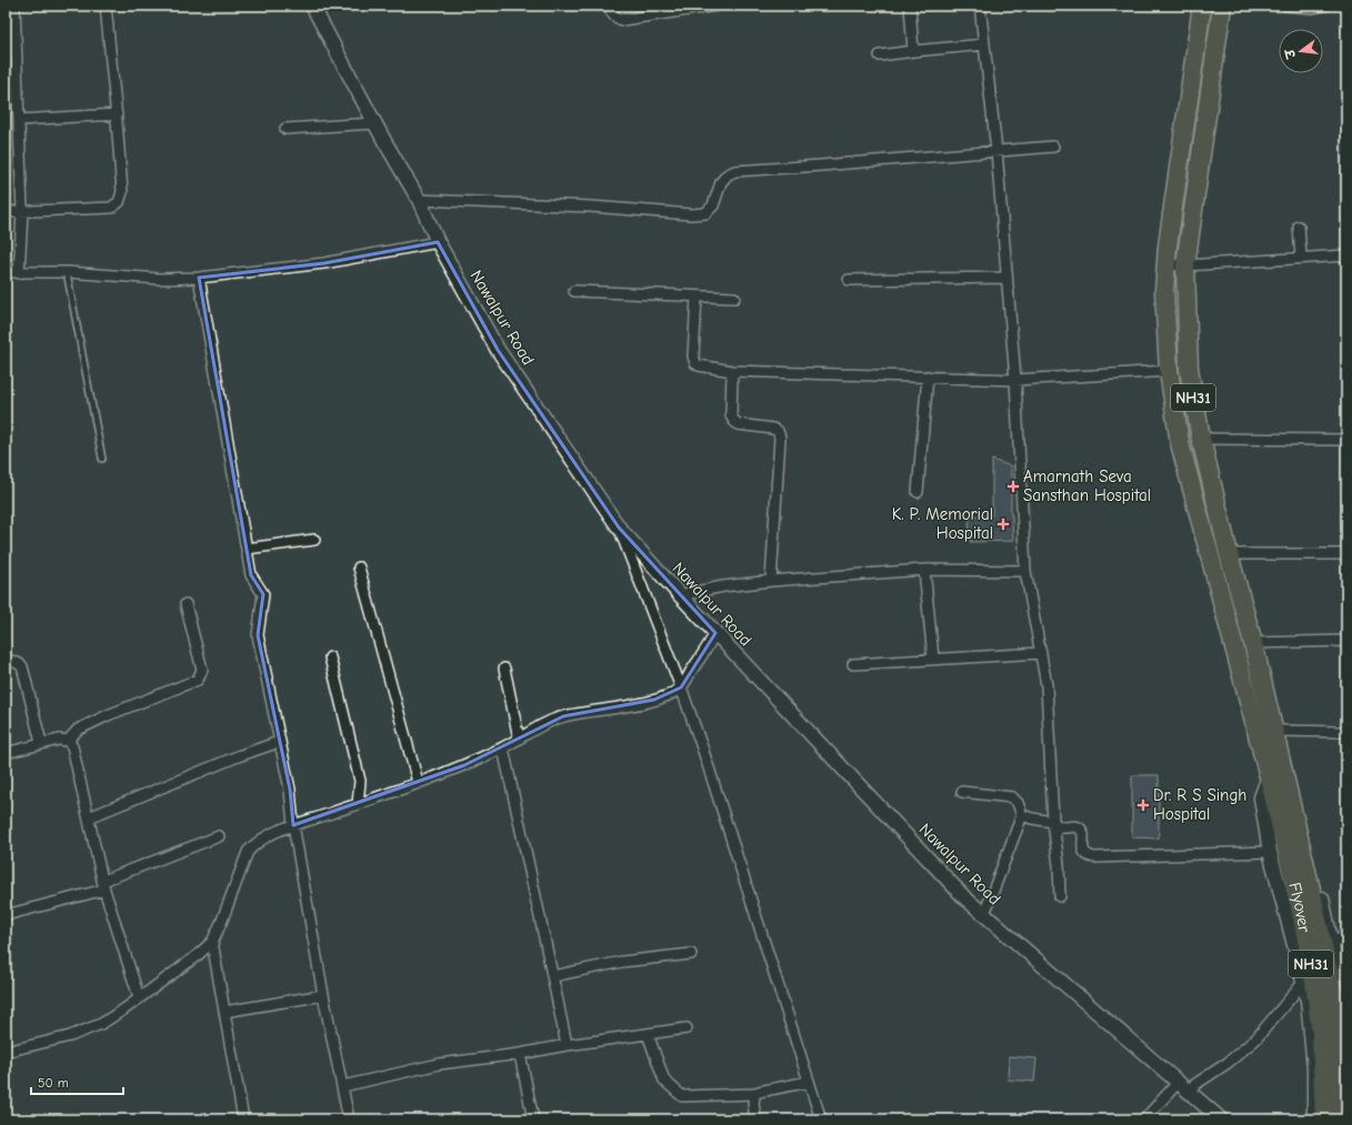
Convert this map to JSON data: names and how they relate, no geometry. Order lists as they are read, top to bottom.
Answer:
{
  "streets": {
    "highway": ["NH31", "Flyover"],
    "street": ["Nawalpur Road"]
  },
  "crossings": [
    ["NH31", "Flyover"]
  ],
  "places": {
    "health": ["Amarnath Seva Sansthan Hospital", "K. P. Memorial Hospital", "Dr. R S Singh Hospital"]
  },
  "scale_bar": "50 m",
  "north": "left"
}
